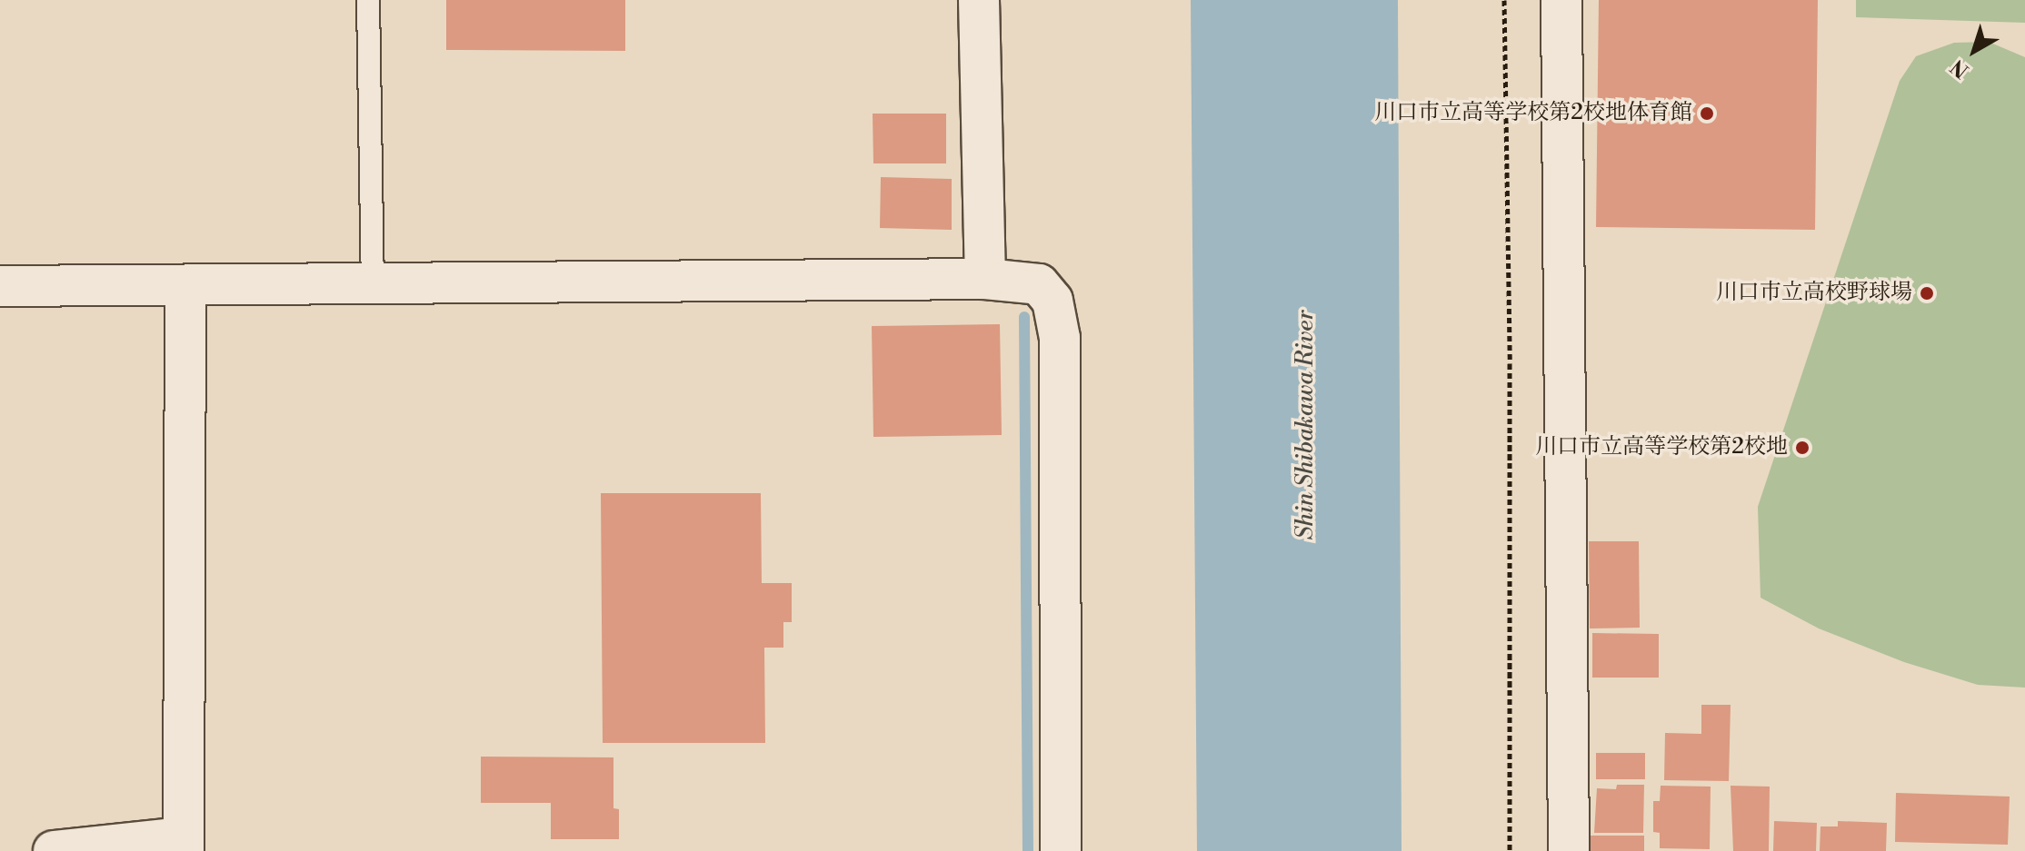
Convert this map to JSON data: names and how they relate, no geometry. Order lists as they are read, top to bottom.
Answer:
{
  "water": ["Shin Shibakawa River"],
  "places": ["川口市立高等学校第2校地体育館", "川口市立高校野球場", "川口市立高等学校第2校地"],
  "north": "bottom left"
}
